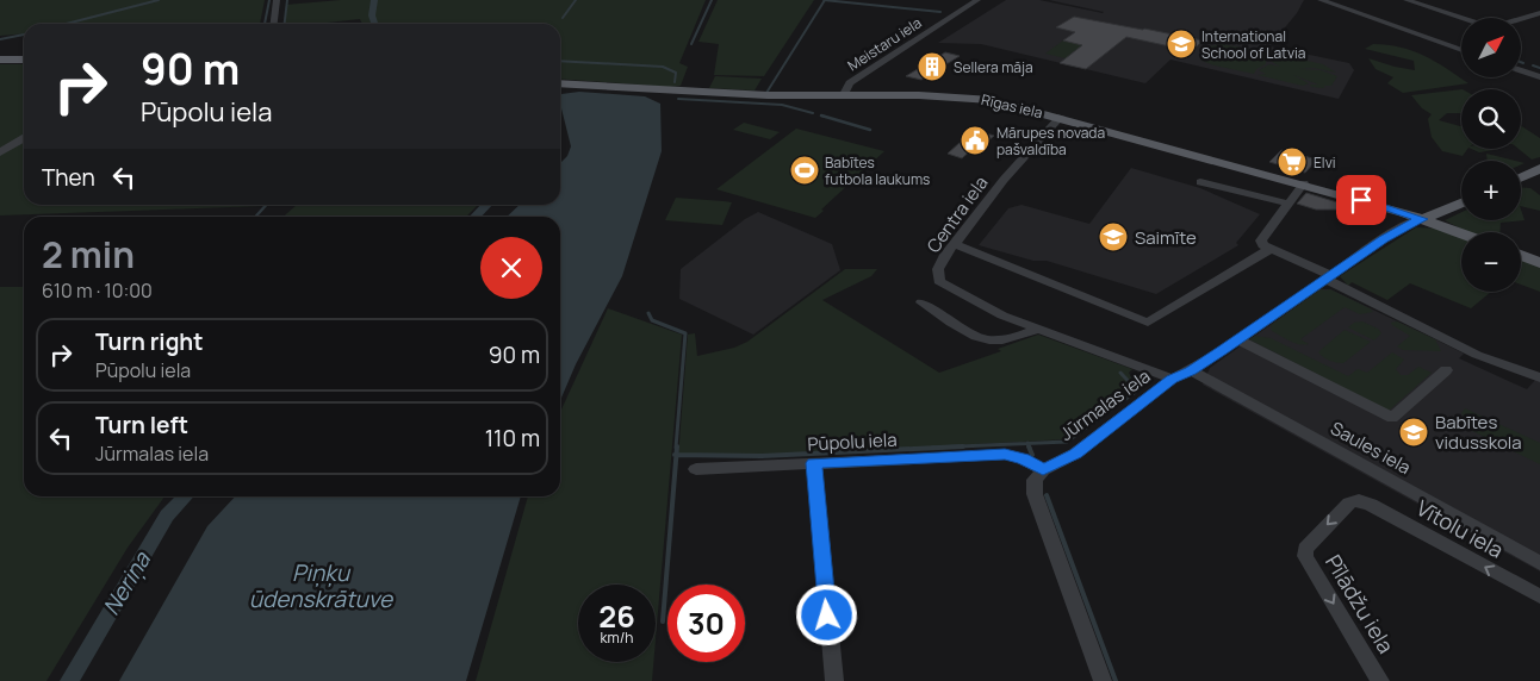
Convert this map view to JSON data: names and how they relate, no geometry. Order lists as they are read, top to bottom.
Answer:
{
  "streets": {
    "main road": ["Rīgas iela", "Jūrmalas iela"],
    "street": [
      "Meistaru iela",
      "Centra iela",
      "Pūpolu iela",
      "Saules iela",
      "Vītolu iela",
      "Pīlādžu iela"
    ]
  },
  "crossings": [
    ["Meistaru iela", "Rīgas iela"],
    ["Rīgas iela", "Centra iela"],
    ["Rīgas iela", "Jūrmalas iela"],
    ["Jūrmalas iela", "Pūpolu iela"],
    ["Jūrmalas iela", "Saules iela"],
    ["Vītolu iela", "Pīlādžu iela"]
  ],
  "one_way": ["Vītolu iela", "Pīlādžu iela"],
  "water": ["Piņķu ūdenskrātuve", "Neriņa"],
  "places": {
    "school or university": ["International School of Latvia", "Saimīte", "Babītes vidusskola"],
    "building": ["Sellera māja"],
    "public building": ["Mārupes novada pašvaldība"],
    "supermarket": ["Elvi"],
    "sports": ["Babītes futbola laukums"]
  },
  "north": "top right",
  "page": {
    "map_buttons": ["+", "−"],
    "turn": ["90 m", "Pūpolu iela"],
    "then": "Then",
    "heading": ["2 min", "610 m · 10:00"],
    "list": [
      {
        "name": "Turn right",
        "note": "Pūpolu iela",
        "value": "90 m"
      },
      {
        "name": "Turn left",
        "note": "Jūrmalas iela",
        "value": "110 m"
      }
    ],
    "speed": "26 km/h",
    "limit": "30"
  }
}
